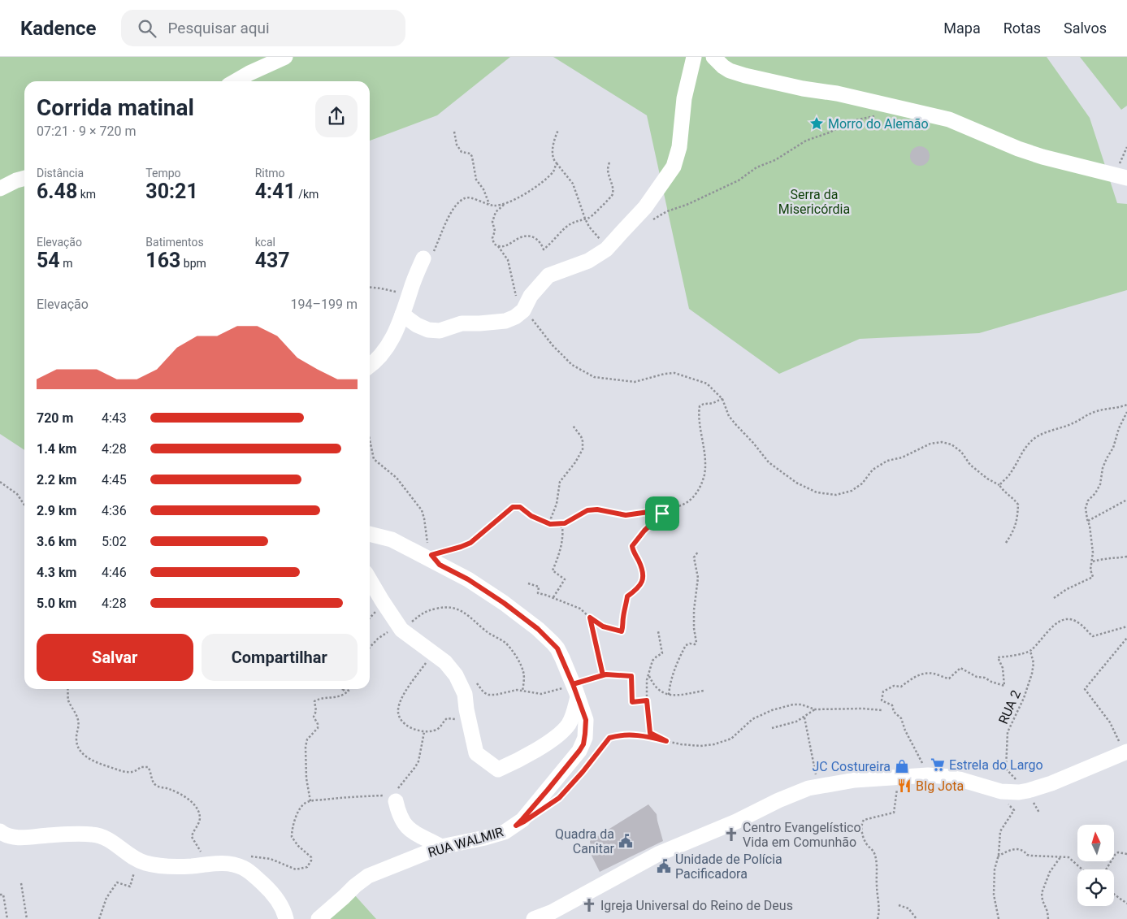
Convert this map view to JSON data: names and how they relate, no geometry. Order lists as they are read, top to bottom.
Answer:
{
  "streets": {
    "street": ["RUA WALMIR"],
    "path": ["RUA 2"]
  },
  "parks": ["Serra da Misericórdia"],
  "places": {
    "place": ["Morro do Alemão"],
    "supermarket": ["Estrela do Largo"],
    "shop": ["JC Costureira"],
    "restaurant": ["BIg Jota"],
    "church": ["Centro Evangelístico Vida em Comunhão", "Igreja Universal do Reino de Deus"],
    "public building": ["Quadra da Canitar", "Unidade de Polícia Pacificadora"]
  },
  "north": "top",
  "page": {
    "header": "Kadence",
    "search": "Pesquisar aqui",
    "nav": ["Mapa", "Rotas", "Salvos"],
    "heading": ["Corrida matinal", "07:21 · 9 × 720 m"],
    "stats": [
      ["Distância", "6.48 km"],
      ["Tempo", "30:21"],
      ["Ritmo", "4:41 /km"],
      ["Elevação", "54 m"],
      ["Batimentos", "163 bpm"],
      ["kcal", "437"]
    ],
    "chart": ["Elevação", "194–199 m"],
    "list": [
      {
        "name": "720 m",
        "note": "4:43"
      },
      {
        "name": "1.4 km",
        "note": "4:28"
      },
      {
        "name": "2.2 km",
        "note": "4:45"
      },
      {
        "name": "2.9 km",
        "note": "4:36"
      },
      {
        "name": "3.6 km",
        "note": "5:02"
      },
      {
        "name": "4.3 km",
        "note": "4:46"
      },
      {
        "name": "5.0 km",
        "note": "4:28"
      }
    ],
    "buttons": ["Salvar", "Compartilhar"]
  }
}
